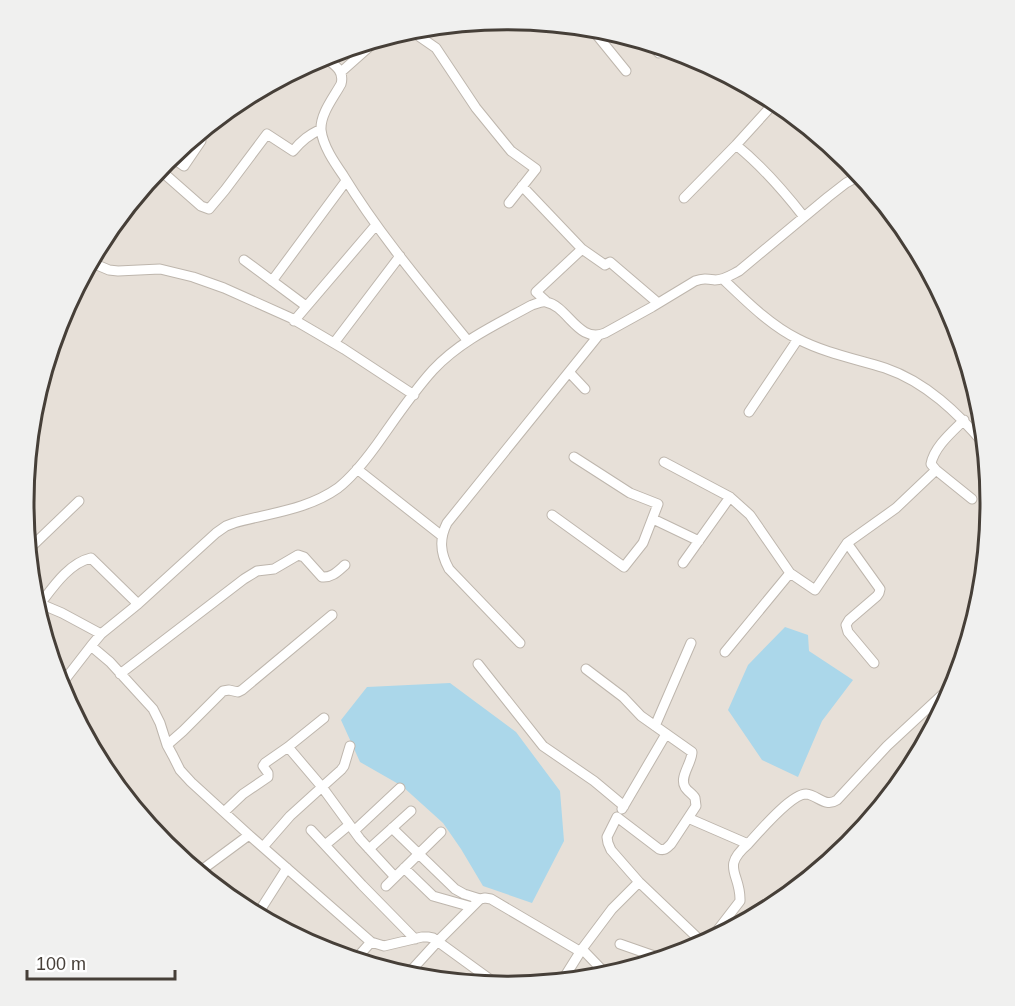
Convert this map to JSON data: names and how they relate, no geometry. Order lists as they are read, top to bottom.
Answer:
{
  "scale_bar": "100 m"
}
